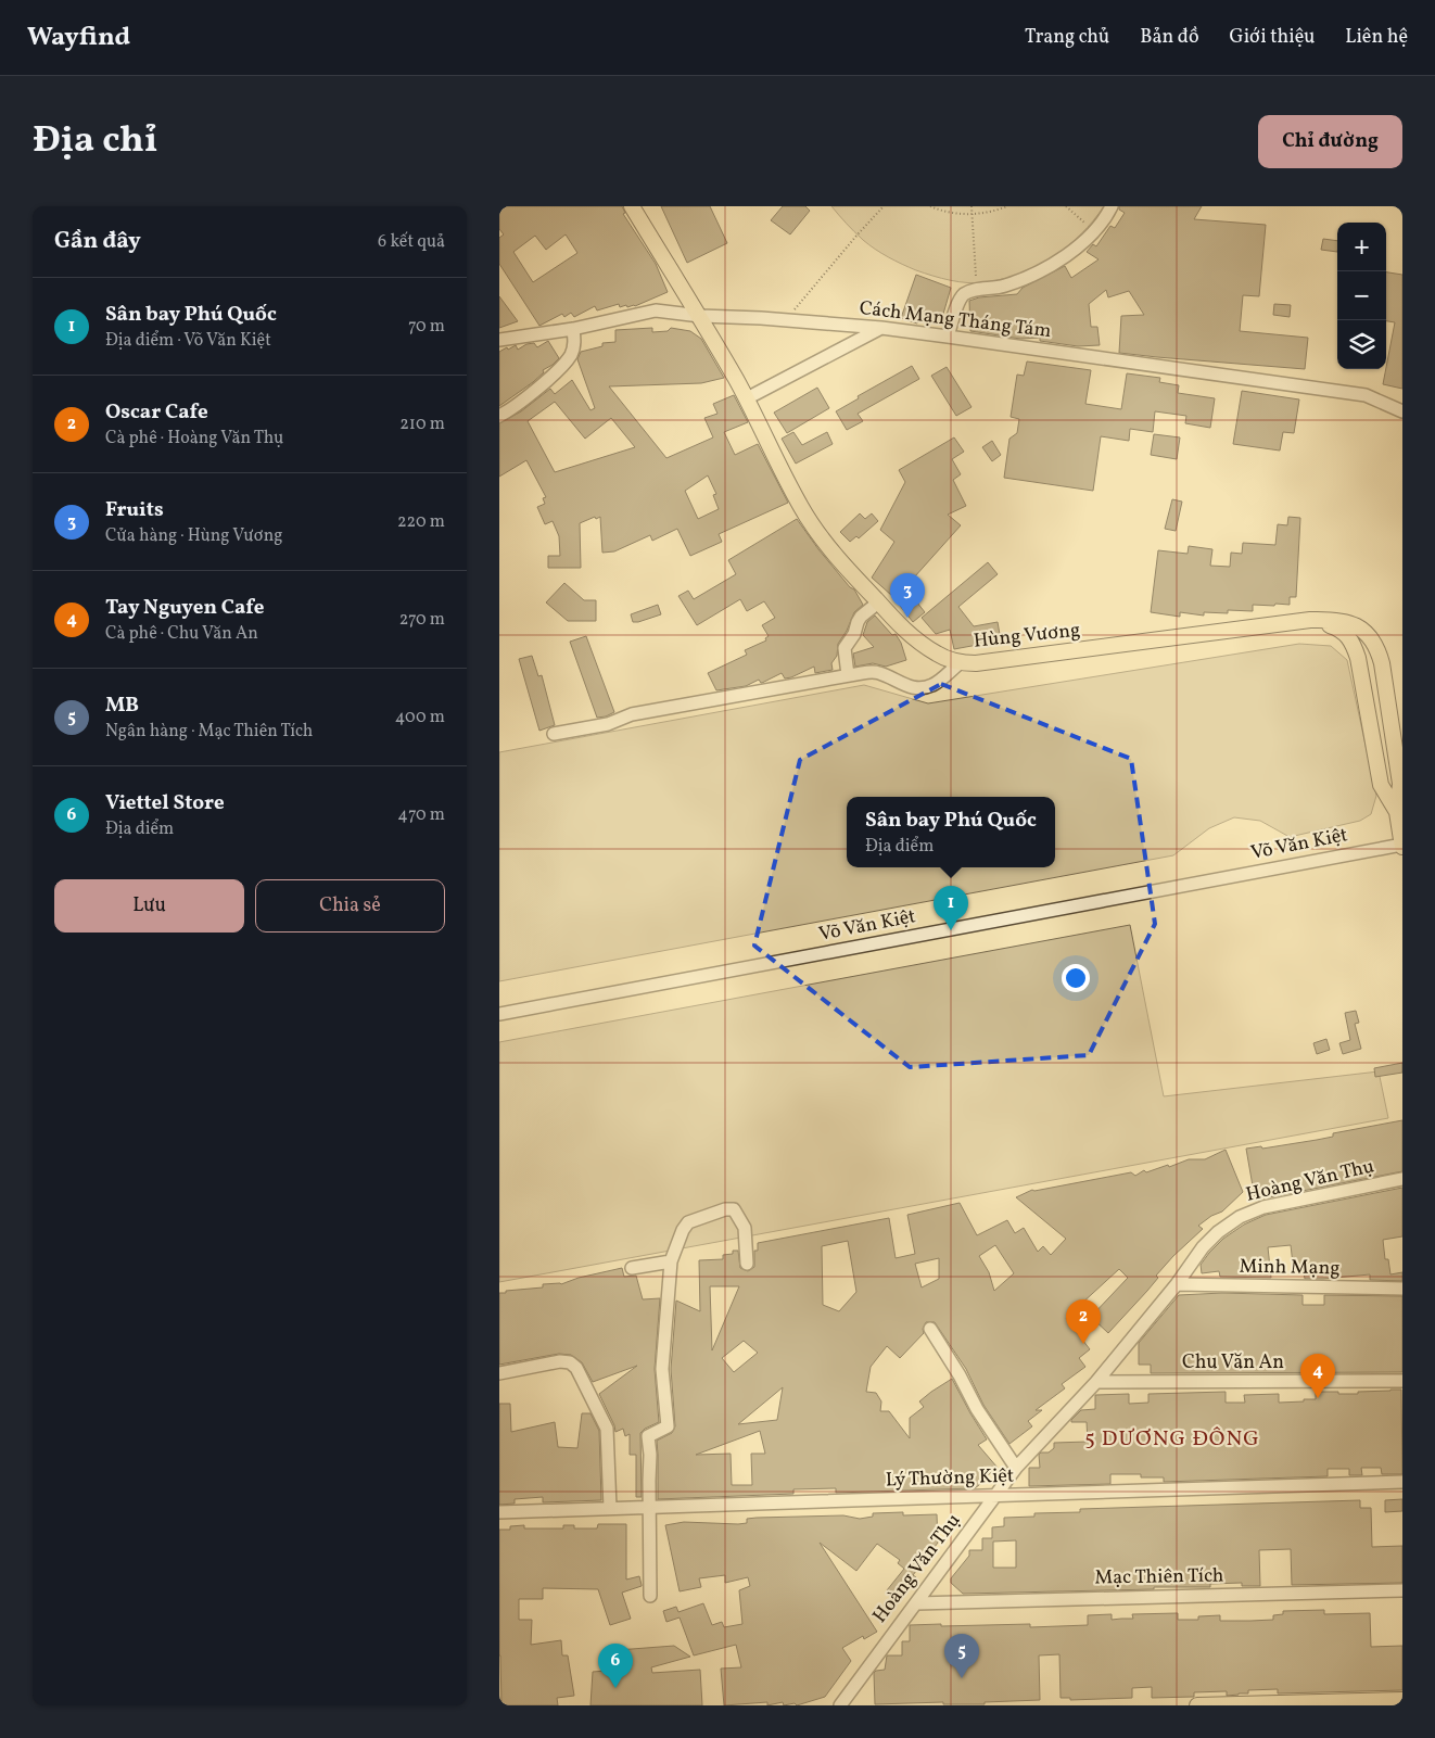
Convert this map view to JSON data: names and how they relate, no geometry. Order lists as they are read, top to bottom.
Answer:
{
  "streets": {
    "main road": ["Hùng Vương"],
    "street": [
      "Cách Mạng Tháng Tám",
      "Võ Văn Kiệt",
      "Hoàng Văn Thụ",
      "Minh Mạng",
      "Chu Văn An",
      "Lý Thường Kiệt",
      "Mạc Thiên Tích"
    ]
  },
  "crossings": [
    ["Cách Mạng Tháng Tám", "Hùng Vương"],
    ["Hùng Vương", "Võ Văn Kiệt"],
    ["Hoàng Văn Thụ", "Minh Mạng"],
    ["Hoàng Văn Thụ", "Chu Văn An"],
    ["Hoàng Văn Thụ", "Lý Thường Kiệt"],
    ["Hoàng Văn Thụ", "Mạc Thiên Tích"]
  ],
  "districts": ["5 DƯƠNG ĐÔNG"],
  "page": {
    "header": "Wayfind",
    "nav": [
      "Trang chủ",
      "Bản đồ",
      "Giới thiệu",
      "Liên hệ"
    ],
    "title": "Địa chỉ",
    "buttons": [
      "Chỉ đường",
      ["Lưu", "Chia sẻ"]
    ],
    "heading": ["Gần đây", "6 kết quả"],
    "map_buttons": ["+", "−"],
    "list": [
      {
        "mark": "1",
        "name": "Sân bay Phú Quốc",
        "note": "Địa điểm · Võ Văn Kiệt",
        "value": "70 m"
      },
      {
        "mark": "2",
        "name": "Oscar Cafe",
        "note": "Cà phê · Hoàng Văn Thụ",
        "value": "210 m"
      },
      {
        "mark": "3",
        "name": "Fruits",
        "note": "Cửa hàng · Hùng Vương",
        "value": "220 m"
      },
      {
        "mark": "4",
        "name": "Tay Nguyen Cafe",
        "note": "Cà phê · Chu Văn An",
        "value": "270 m"
      },
      {
        "mark": "5",
        "name": "MB",
        "note": "Ngân hàng · Mạc Thiên Tích",
        "value": "400 m"
      },
      {
        "mark": "6",
        "name": "Viettel Store",
        "note": "Địa điểm",
        "value": "470 m"
      }
    ],
    "pins": [
      "3",
      "1",
      "2",
      "4",
      "5",
      "6"
    ],
    "popup": ["Sân bay Phú Quốc", "Địa điểm"]
  }
}
